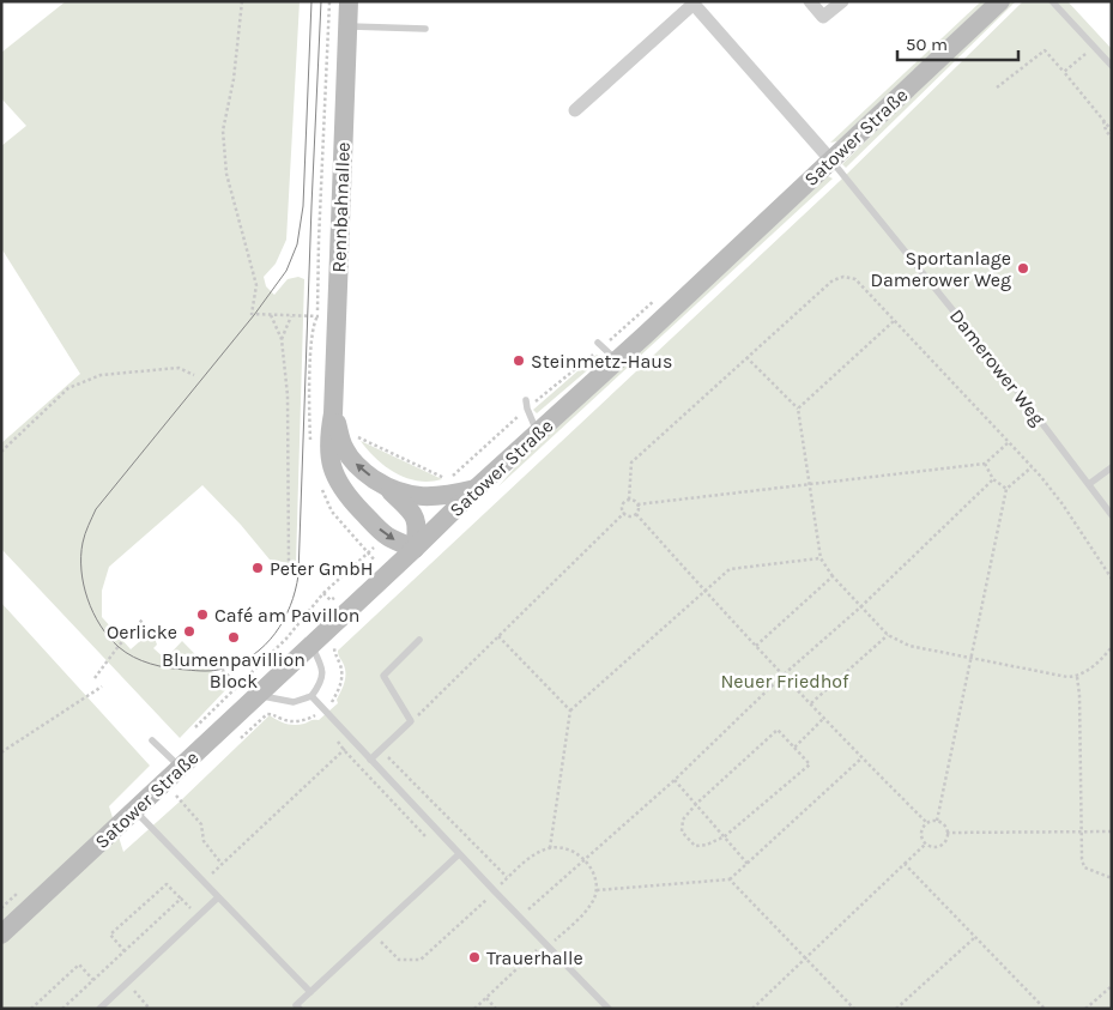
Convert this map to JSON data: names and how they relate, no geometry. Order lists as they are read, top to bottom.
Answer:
{
  "streets": {
    "main road": ["Satower Straße", "Rennbahnallee"],
    "street": ["Damerower Weg"]
  },
  "crossings": [
    ["Satower Straße", "Rennbahnallee"],
    ["Satower Straße", "Damerower Weg"]
  ],
  "parks": ["Neuer Friedhof"],
  "places": [
    "Sportanlage Damerower Weg",
    "Steinmetz-Haus",
    "Peter GmbH",
    "Café am Pavillon",
    "Oerlicke",
    "Blumenpavillion Block",
    "Trauerhalle"
  ],
  "scale_bar": "50 m"
}
